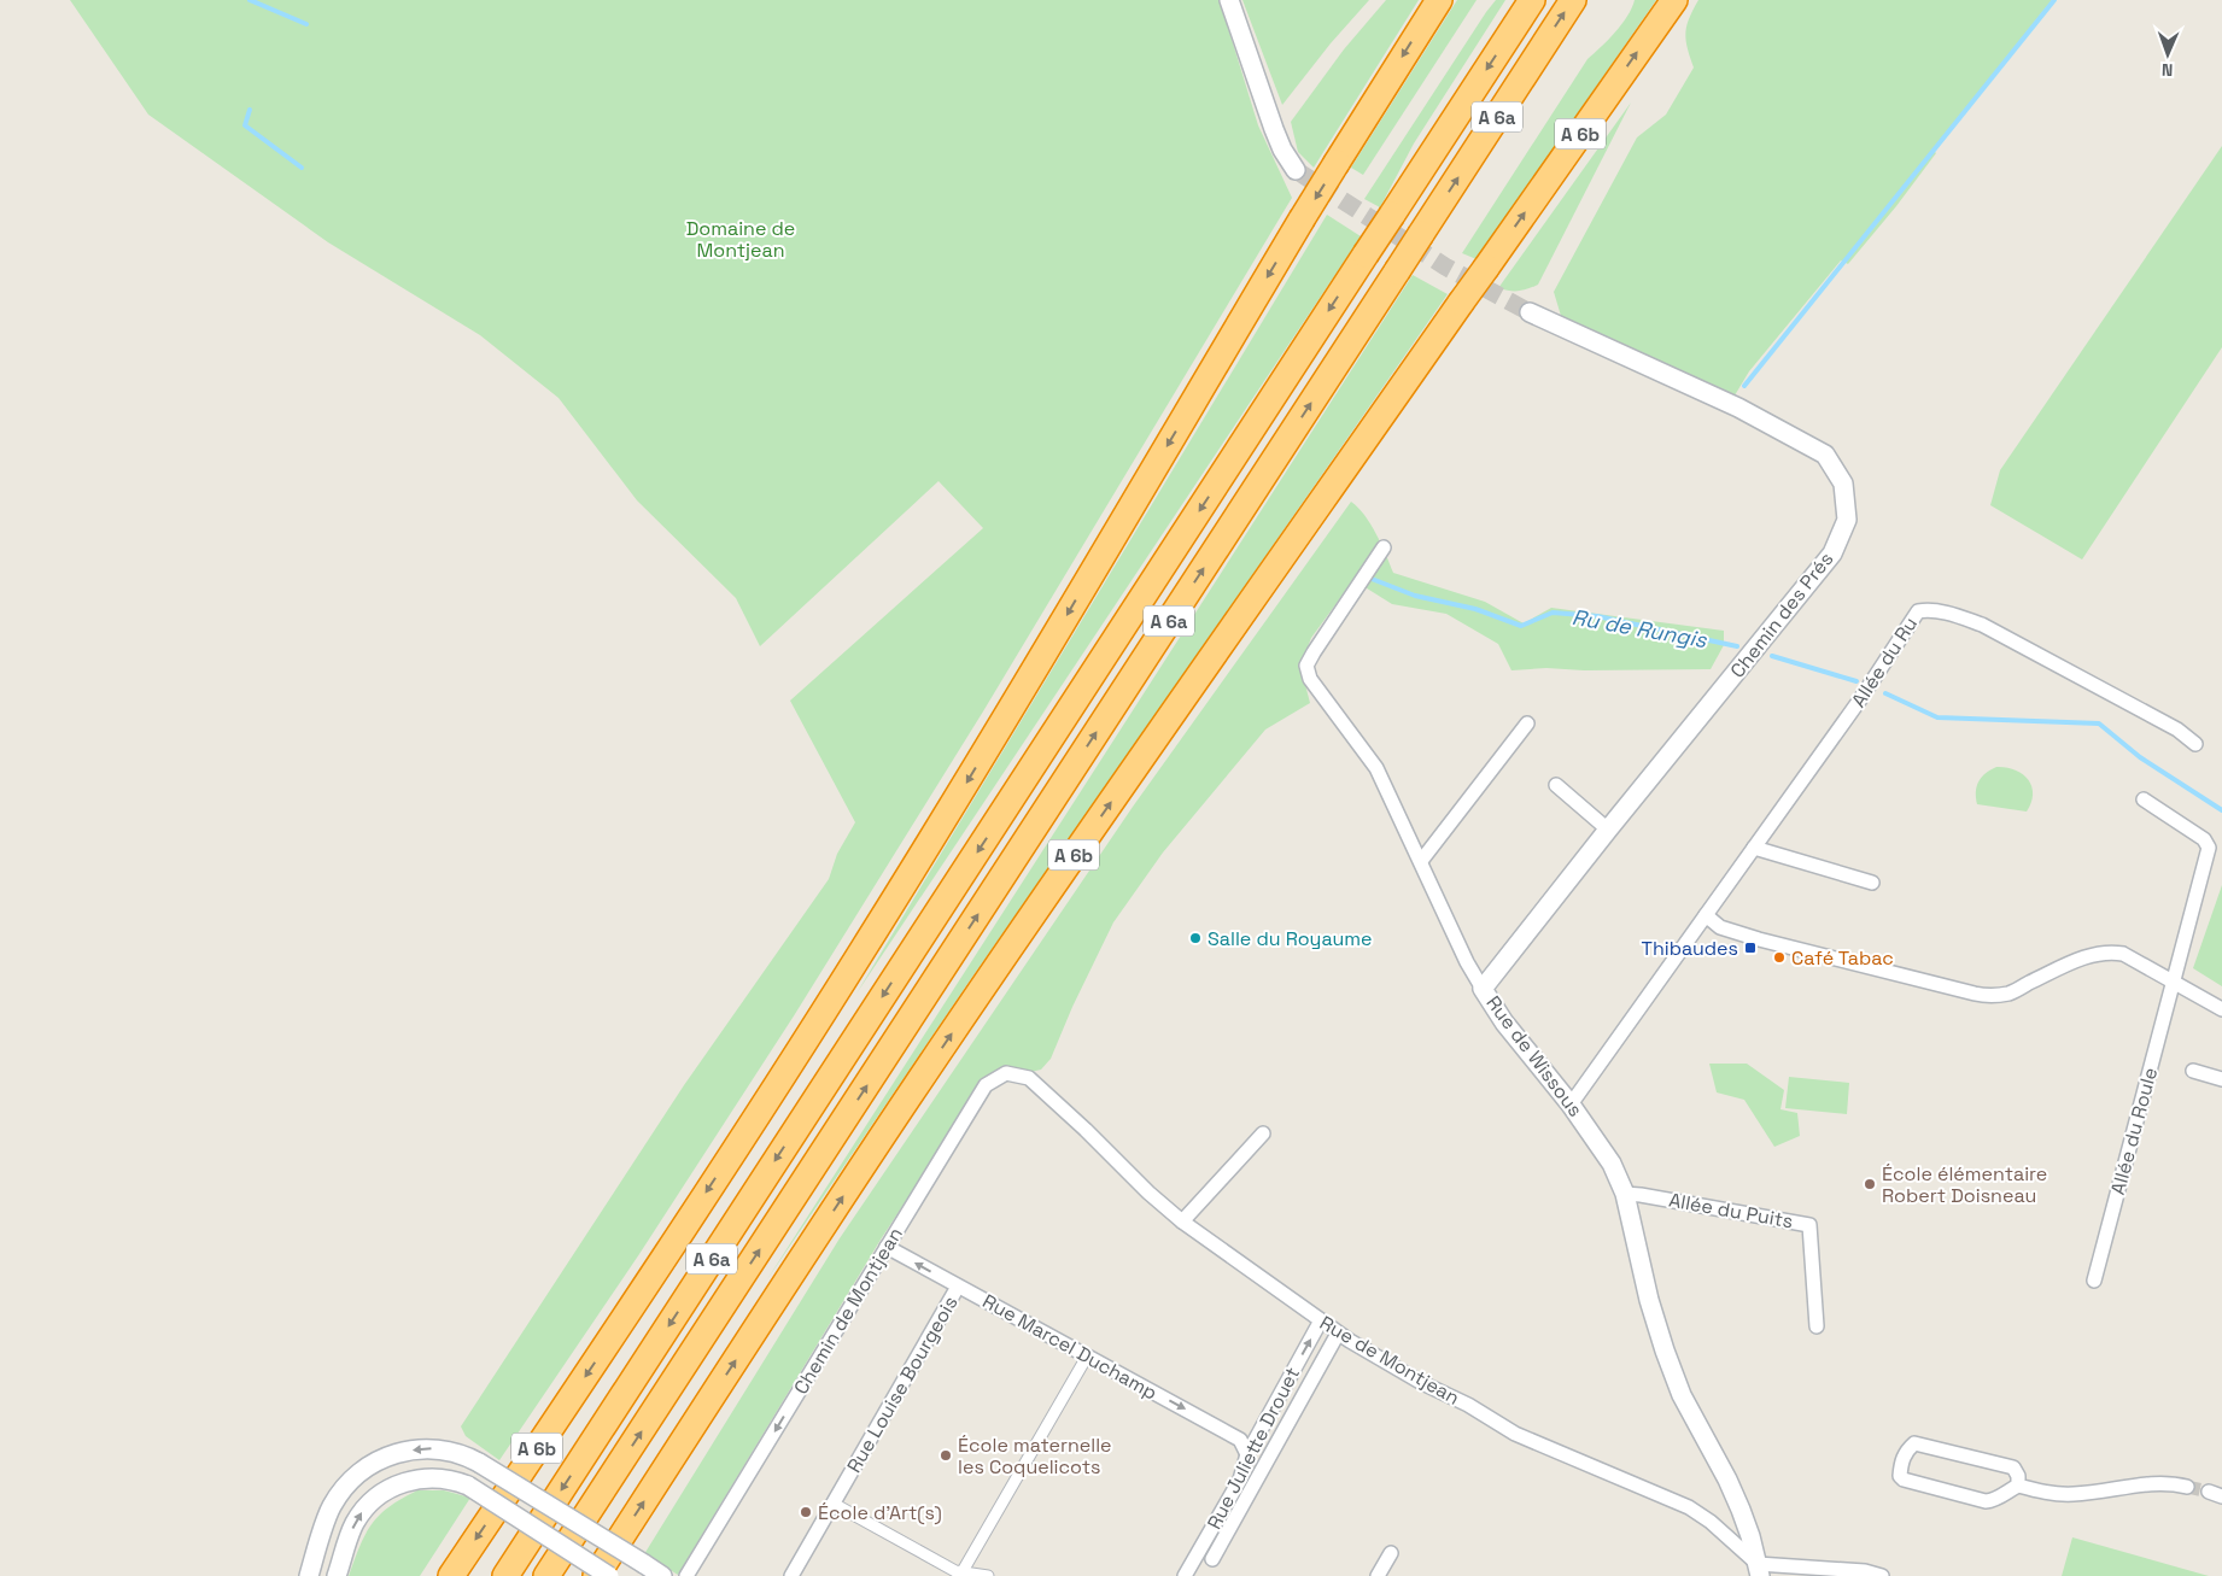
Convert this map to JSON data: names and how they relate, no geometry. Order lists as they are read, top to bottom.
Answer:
{
  "streets": {
    "highway": ["A 6a", "A 6b"],
    "street": [
      "Chemin des Prés",
      "Allée du Ru",
      "Rue de Wissous",
      "Allée du Roule",
      "Allée du Puits",
      "Chemin de Montjean",
      "Rue Marcel Duchamp",
      "Rue de Montjean",
      "Rue Louise Bourgeois",
      "Rue Juliette Drouet"
    ]
  },
  "crossings": [
    ["Chemin des Prés", "Rue de Wissous"],
    ["Allée du Ru", "Rue de Wissous"],
    ["Rue de Wissous", "Allée du Puits"],
    ["Rue de Wissous", "Rue de Montjean"],
    ["Chemin de Montjean", "Rue Marcel Duchamp"],
    ["Chemin de Montjean", "Rue de Montjean"],
    ["Rue Marcel Duchamp", "Rue Louise Bourgeois"],
    ["Rue Marcel Duchamp", "Rue Juliette Drouet"],
    ["Rue de Montjean", "Rue Juliette Drouet"]
  ],
  "one_way": ["Chemin de Montjean"],
  "water": ["Ru de Rungis"],
  "parks": ["Domaine de Montjean"],
  "places": {
    "other": [
      "Salle du Royaume",
      "Café Tabac",
      "École élémentaire Robert Doisneau",
      "École maternelle les Coquelicots",
      "École d'Art(s)"
    ],
    "transit": ["Thibaudes"]
  },
  "north": "bottom"
}
